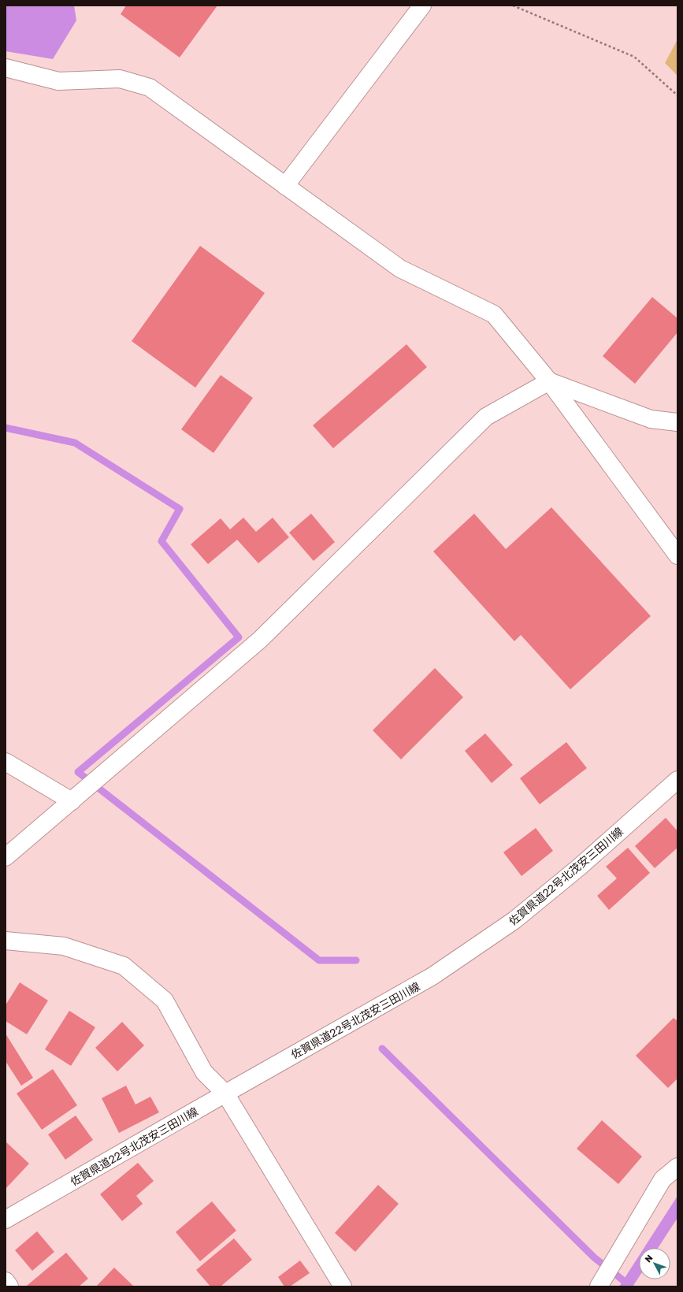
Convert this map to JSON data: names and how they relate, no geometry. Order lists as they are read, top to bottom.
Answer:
{
  "streets": {
    "street": ["佐賀県道22号北茂安三田川線"]
  },
  "north": "top left"
}
